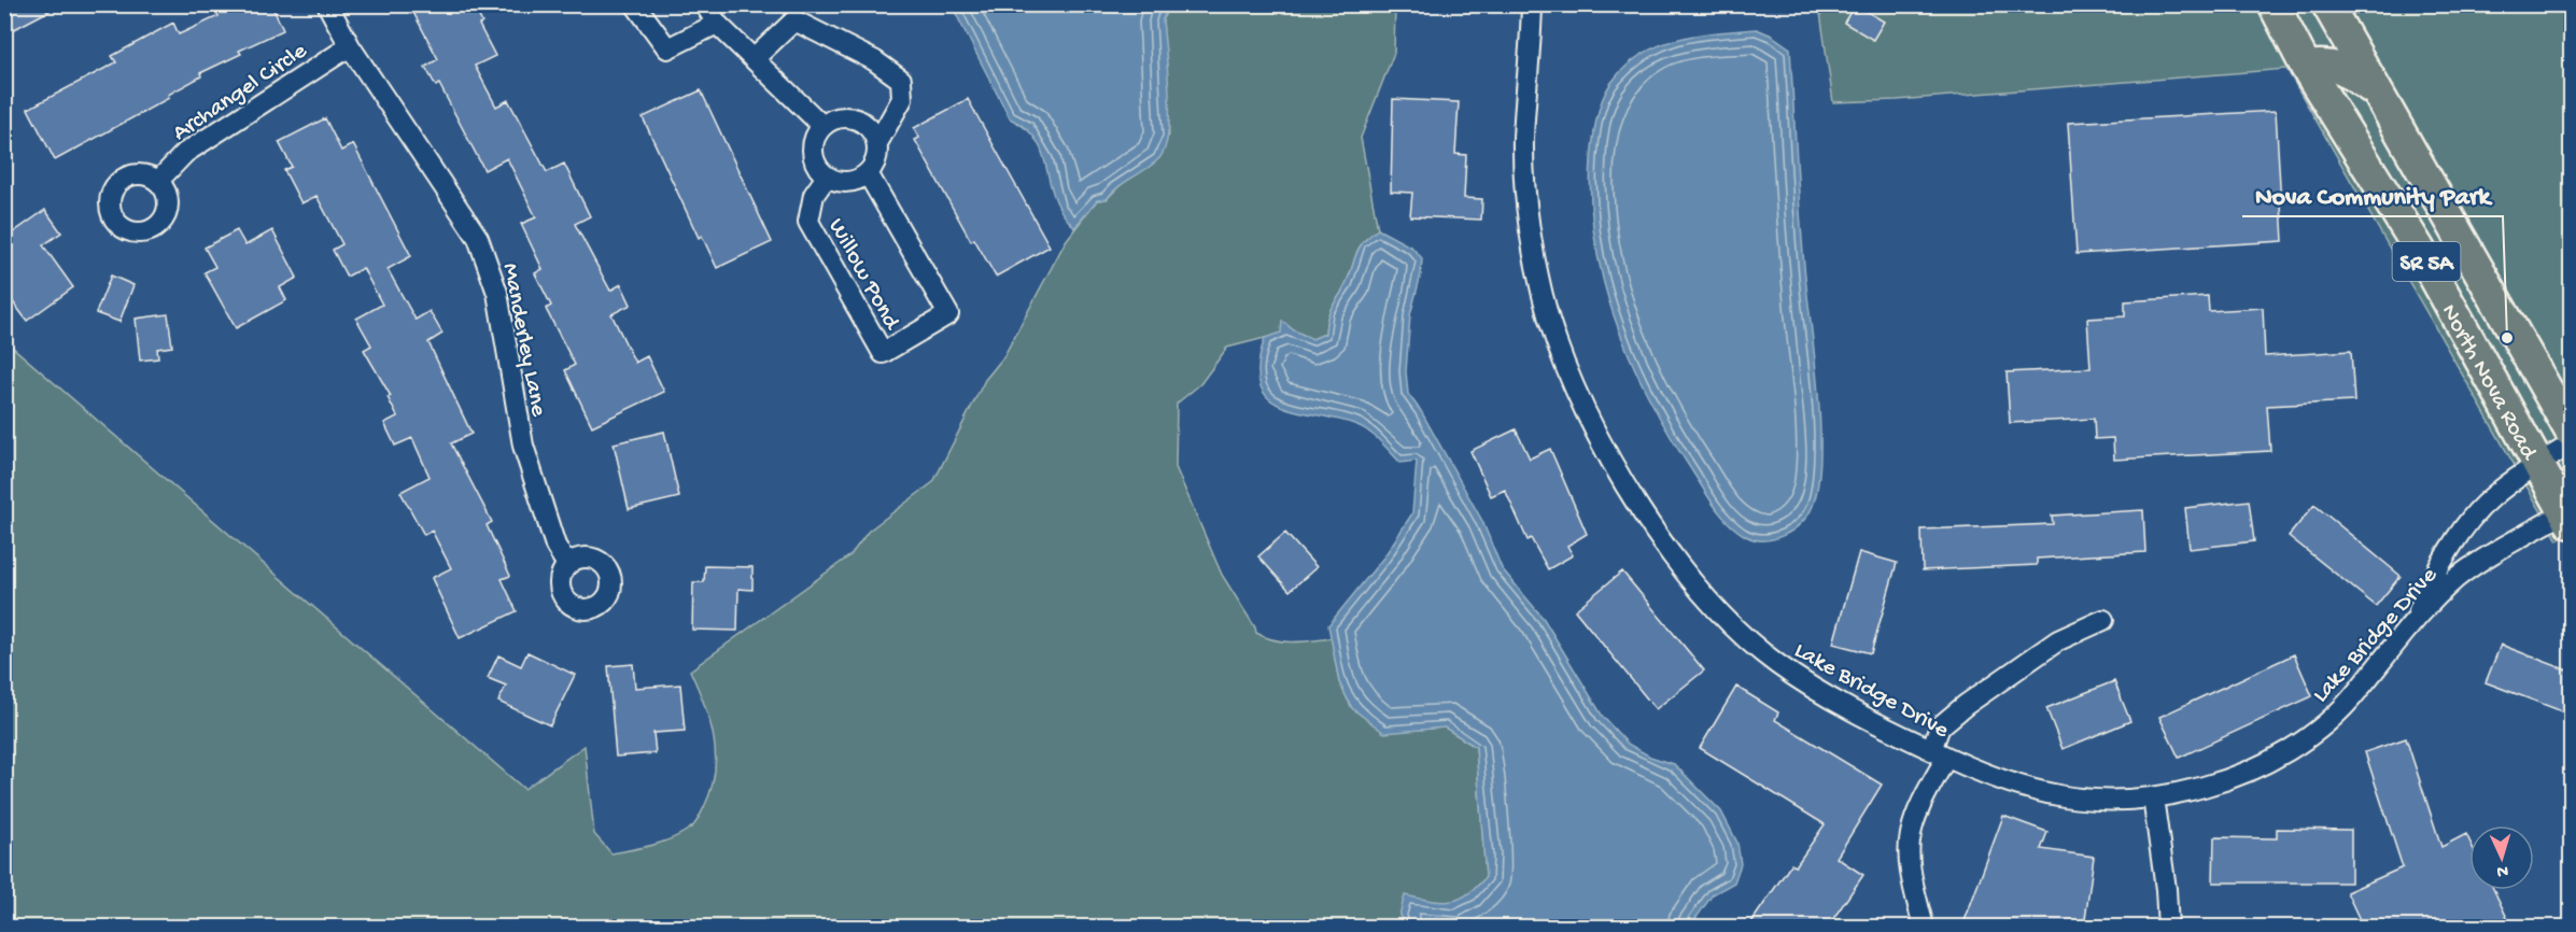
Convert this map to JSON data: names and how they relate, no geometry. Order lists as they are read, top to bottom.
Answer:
{
  "streets": {
    "main road": ["SR 5A", "North Nova Road"],
    "street": [
      "Archangel Circle",
      "Willow Pond",
      "Manderley Lane",
      "Lake Bridge Drive"
    ]
  },
  "crossings": [
    ["Archangel Circle", "Manderley Lane"],
    ["North Nova Road", "Lake Bridge Drive"]
  ],
  "places": ["Nova Community Park"],
  "north": "bottom"
}
